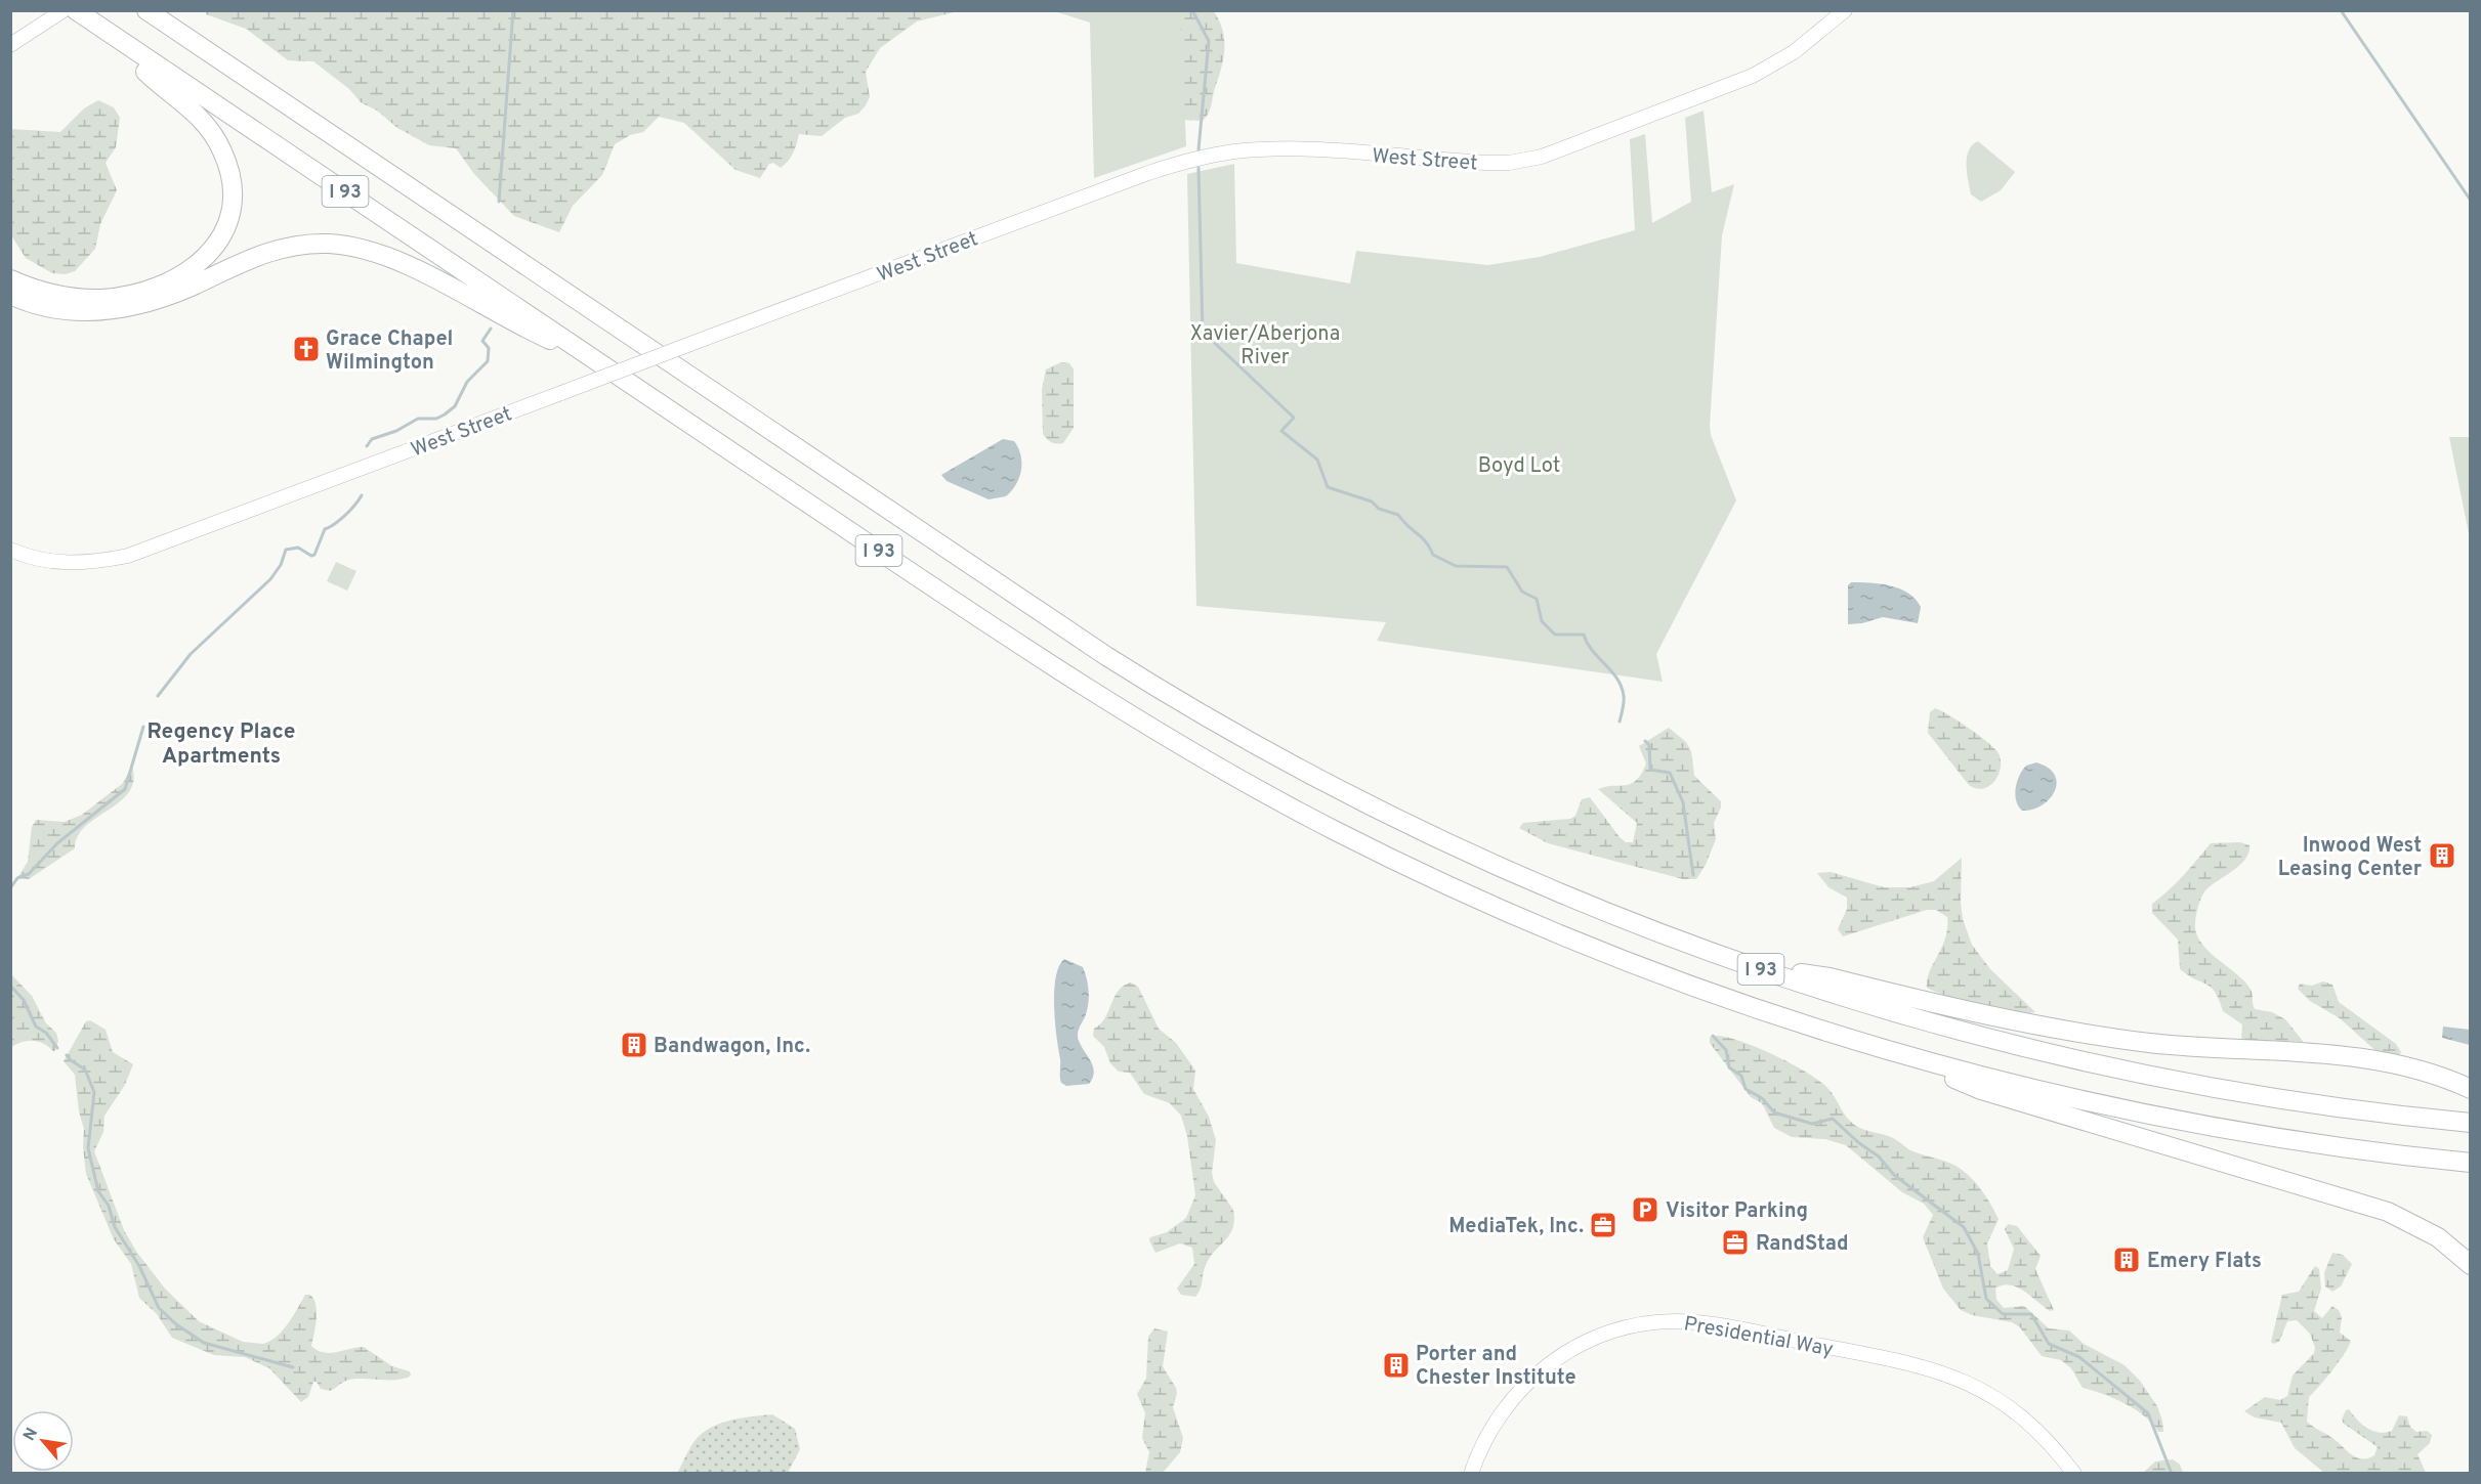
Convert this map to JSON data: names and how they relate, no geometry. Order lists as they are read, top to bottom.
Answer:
{
  "streets": {
    "highway": ["I 93"],
    "main road": ["West Street", "Presidential Way"]
  },
  "districts": ["Regency Place Apartments"],
  "parks": ["Xavier/Aberjona River", "Boyd Lot"],
  "places": {
    "church": ["Grace Chapel Wilmington"],
    "building": [
      "Inwood West Leasing Center",
      "Bandwagon, Inc.",
      "Emery Flats",
      "Porter and Chester Institute"
    ],
    "parking": ["Visitor Parking"],
    "office": ["MediaTek, Inc.", "RandStad"]
  },
  "north": "top left"
}
